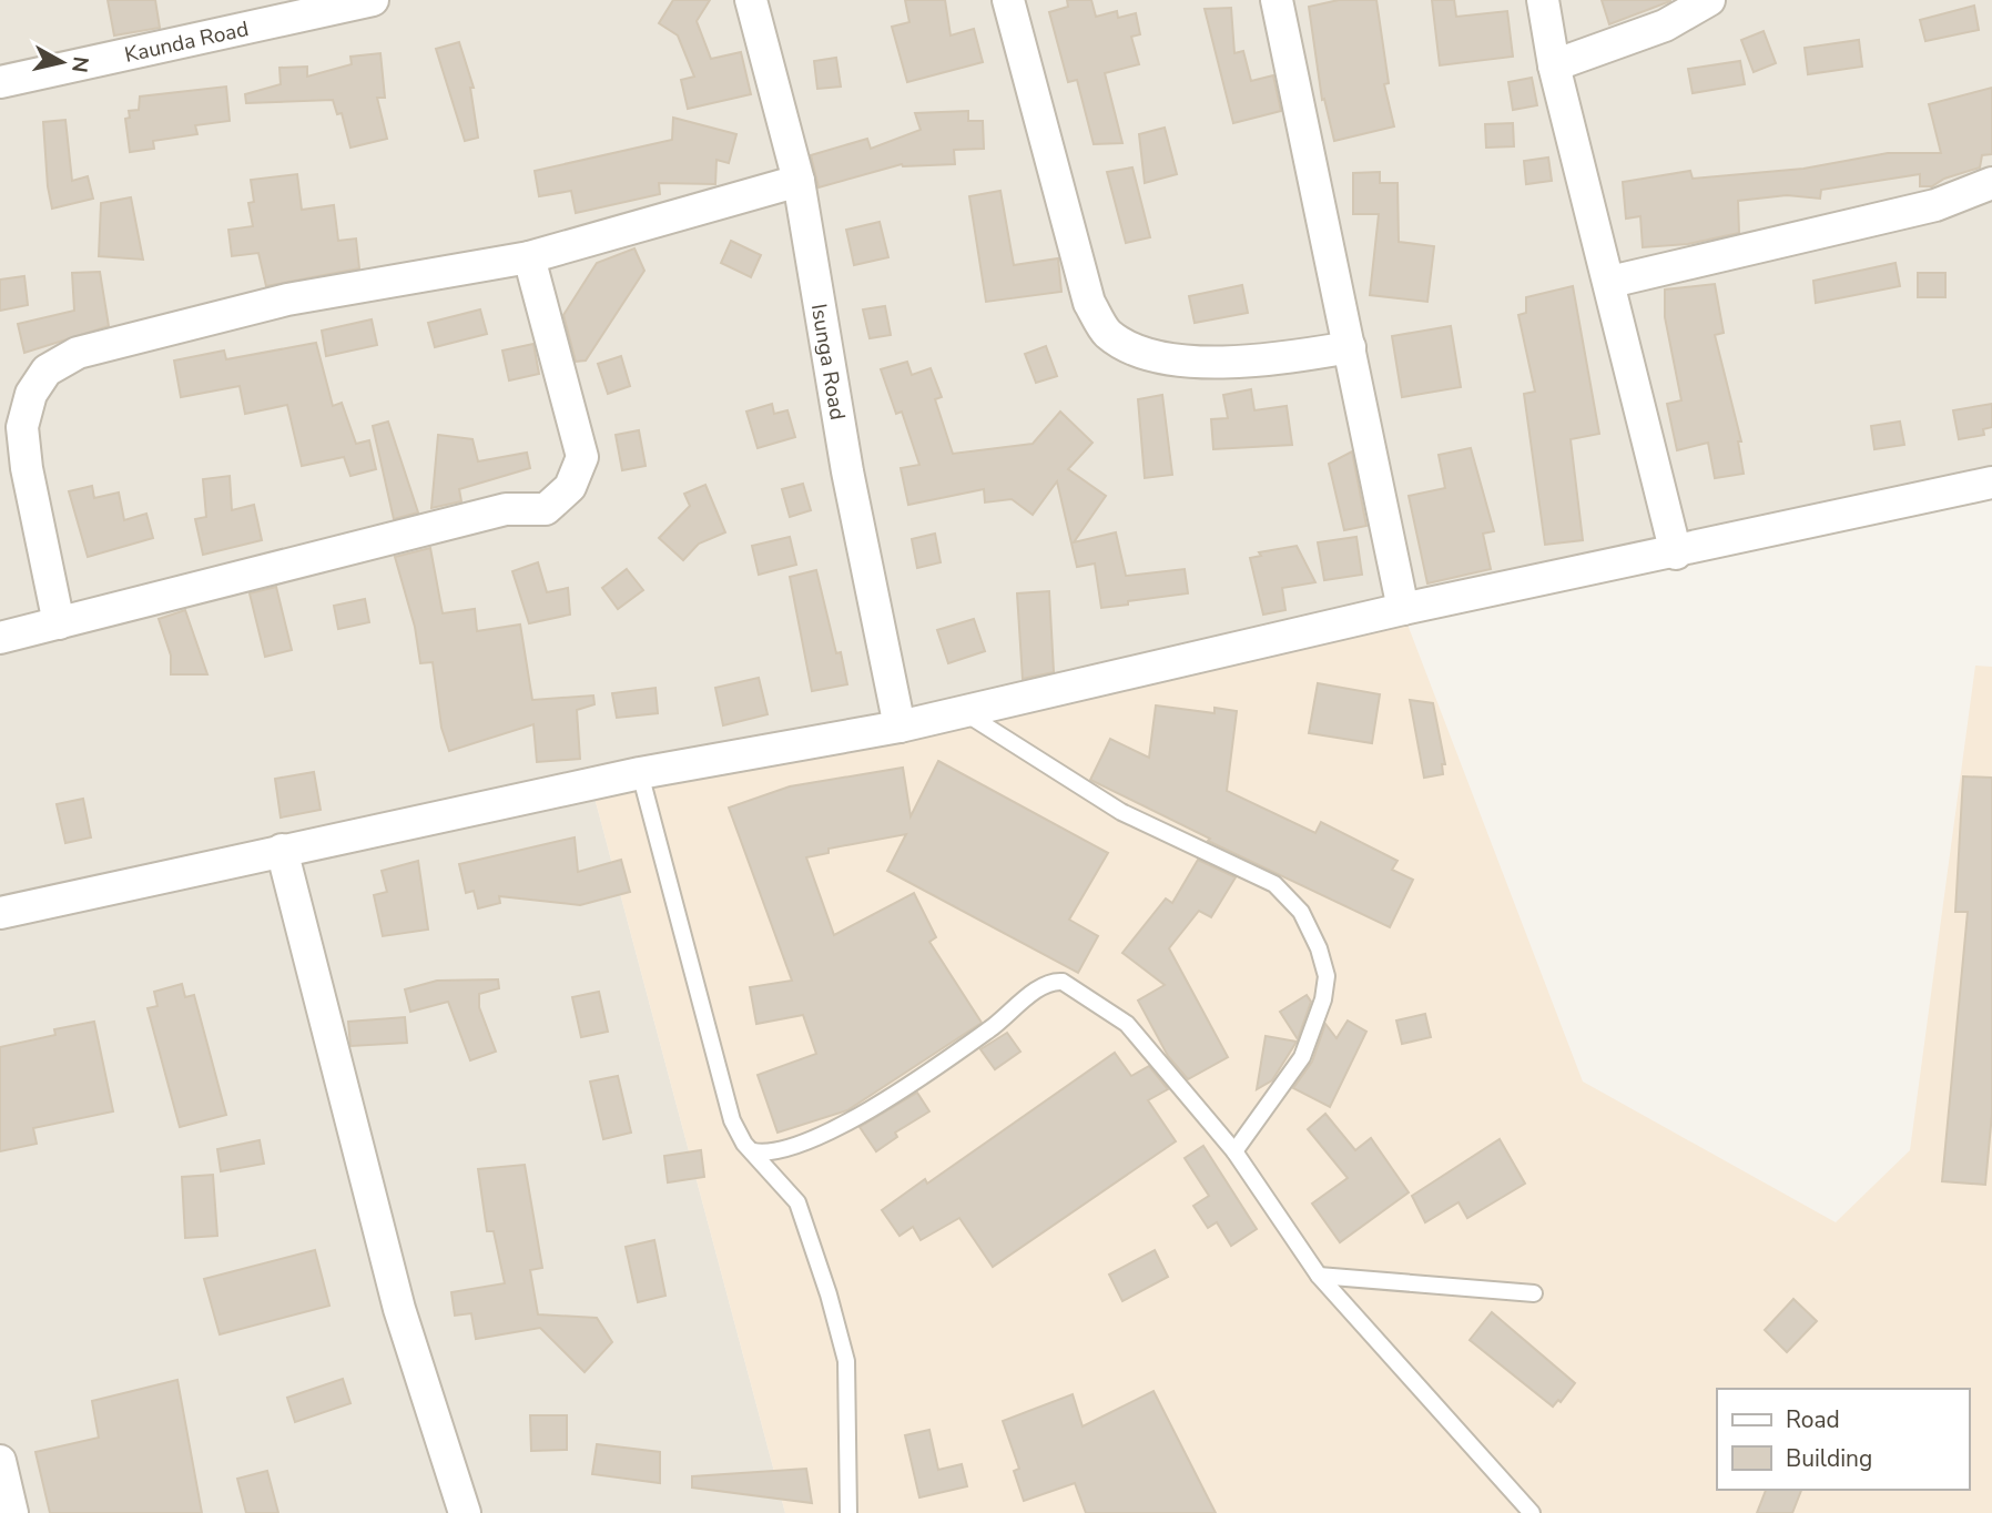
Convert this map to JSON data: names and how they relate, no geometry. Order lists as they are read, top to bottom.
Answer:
{
  "streets": {
    "street": ["Kaunda Road", "Isunga Road"]
  },
  "legend": ["Road", "Building"],
  "north": "right"
}
